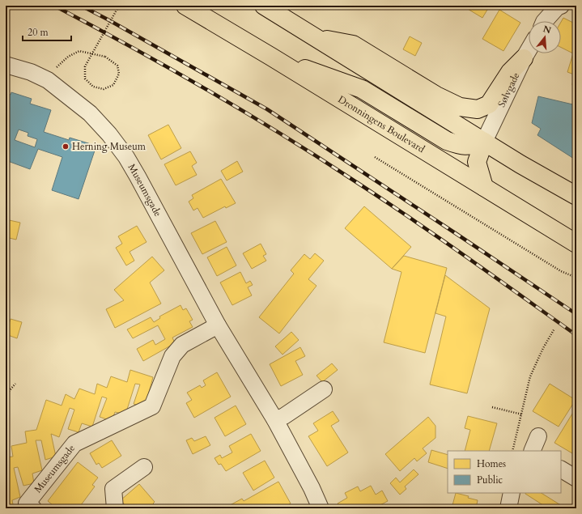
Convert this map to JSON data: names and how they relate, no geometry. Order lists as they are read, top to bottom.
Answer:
{
  "streets": {
    "main road": ["Dronningens Boulevard"],
    "street": ["Sølvgade", "Museumsgade"]
  },
  "places": ["Herning Museum"],
  "legend": ["Homes", "Public"],
  "scale_bar": "20 m",
  "north": "top"
}
